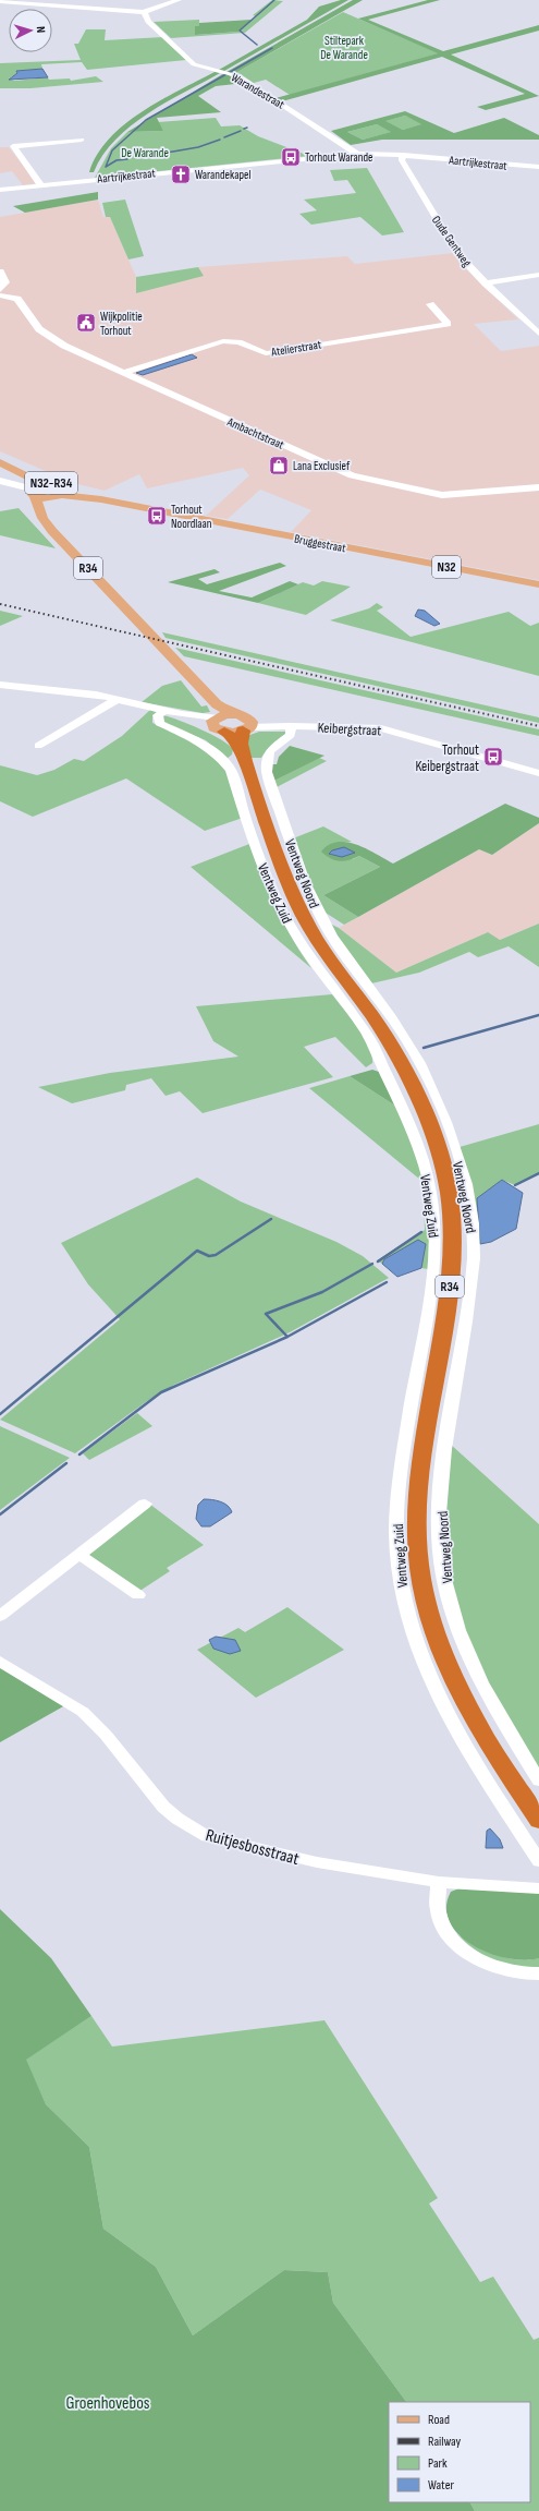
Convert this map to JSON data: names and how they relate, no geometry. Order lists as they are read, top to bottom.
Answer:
{
  "streets": {
    "highway": ["R34"],
    "main road": ["N32-R34", "Bruggestraat", "N32"],
    "street": [
      "Warandestraat",
      "Aartrijkestraat",
      "Oude Gentweg",
      "Atelierstraat",
      "Ambachtstraat",
      "Keibergstraat",
      "Ventweg Noord",
      "Ventweg Zuid",
      "Ruitjesbosstraat"
    ]
  },
  "crossings": [
    ["Warandestraat", "Aartrijkestraat"],
    ["Aartrijkestraat", "Oude Gentweg"],
    ["Atelierstraat", "Ambachtstraat"],
    ["N32-R34", "Bruggestraat"],
    ["N32-R34", "R34"],
    ["R34", "Keibergstraat"],
    ["Keibergstraat", "Ventweg Noord"]
  ],
  "parks": ["Stiltepark De Warande", "De Warande", "Groenhovebos"],
  "places": {
    "bus stop": ["Torhout Warande", "Torhout Noordlaan", "Torhout Keibergstraat"],
    "church": ["Warandekapel"],
    "public building": ["Wijkpolitie Torhout"],
    "shop": ["Lana Exclusief"]
  },
  "legend": [
    "Road",
    "Railway",
    "Park",
    "Water"
  ],
  "north": "right"
}
